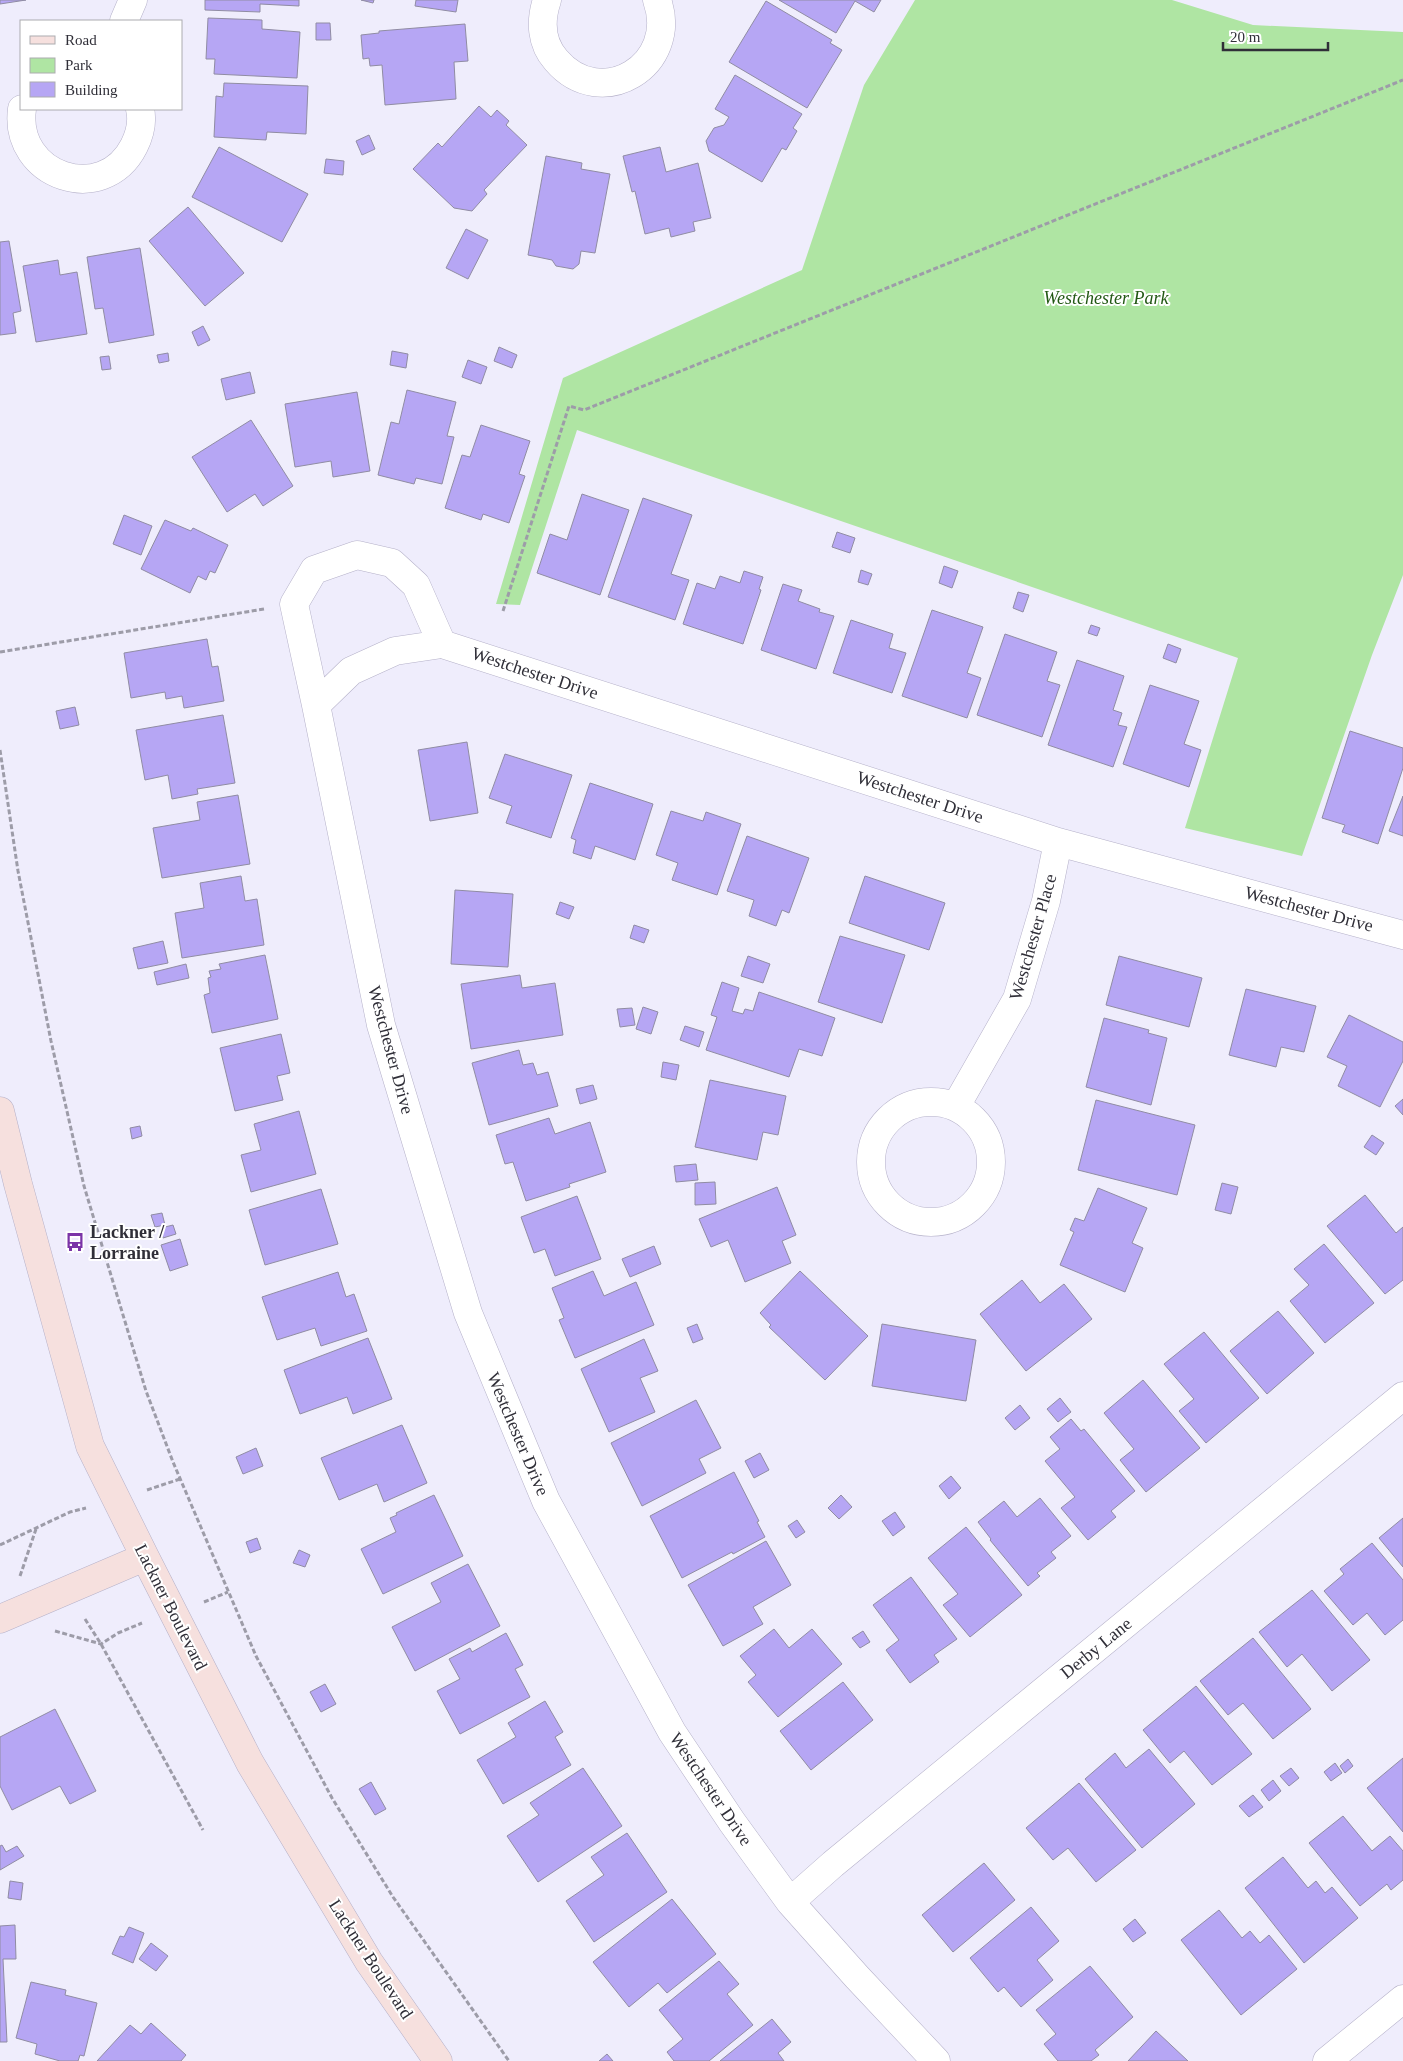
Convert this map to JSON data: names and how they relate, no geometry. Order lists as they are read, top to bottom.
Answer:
{
  "streets": {
    "main road": ["Lackner Boulevard"],
    "street": ["Westchester Drive", "Westchester Place", "Derby Lane"]
  },
  "crossings": [
    ["Westchester Drive", "Westchester Place"],
    ["Westchester Drive", "Derby Lane"]
  ],
  "parks": ["Westchester Park"],
  "places": {
    "bus stop": ["Lackner / Lorraine"]
  },
  "legend": ["Road", "Park", "Building"],
  "scale_bar": "20 m"
}
